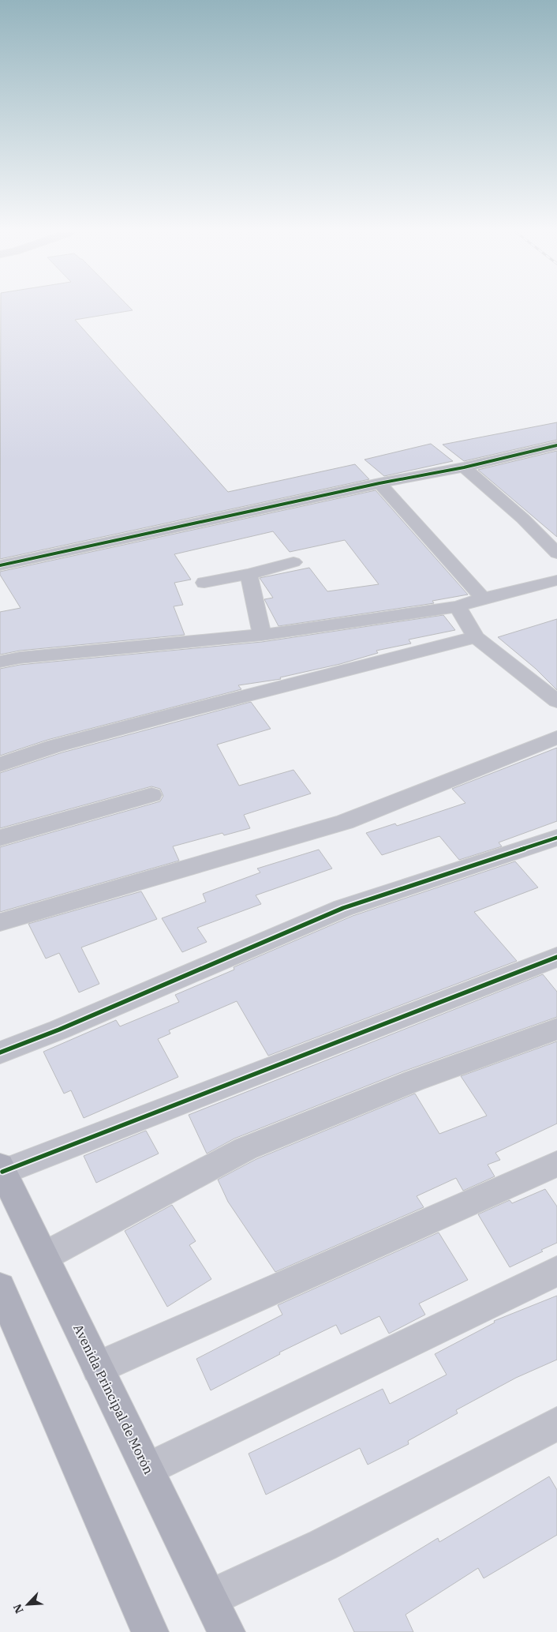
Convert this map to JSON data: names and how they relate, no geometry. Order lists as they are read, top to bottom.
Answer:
{
  "streets": {
    "main road": ["Avenida Principal de Morón"]
  },
  "north": "bottom left"
}
